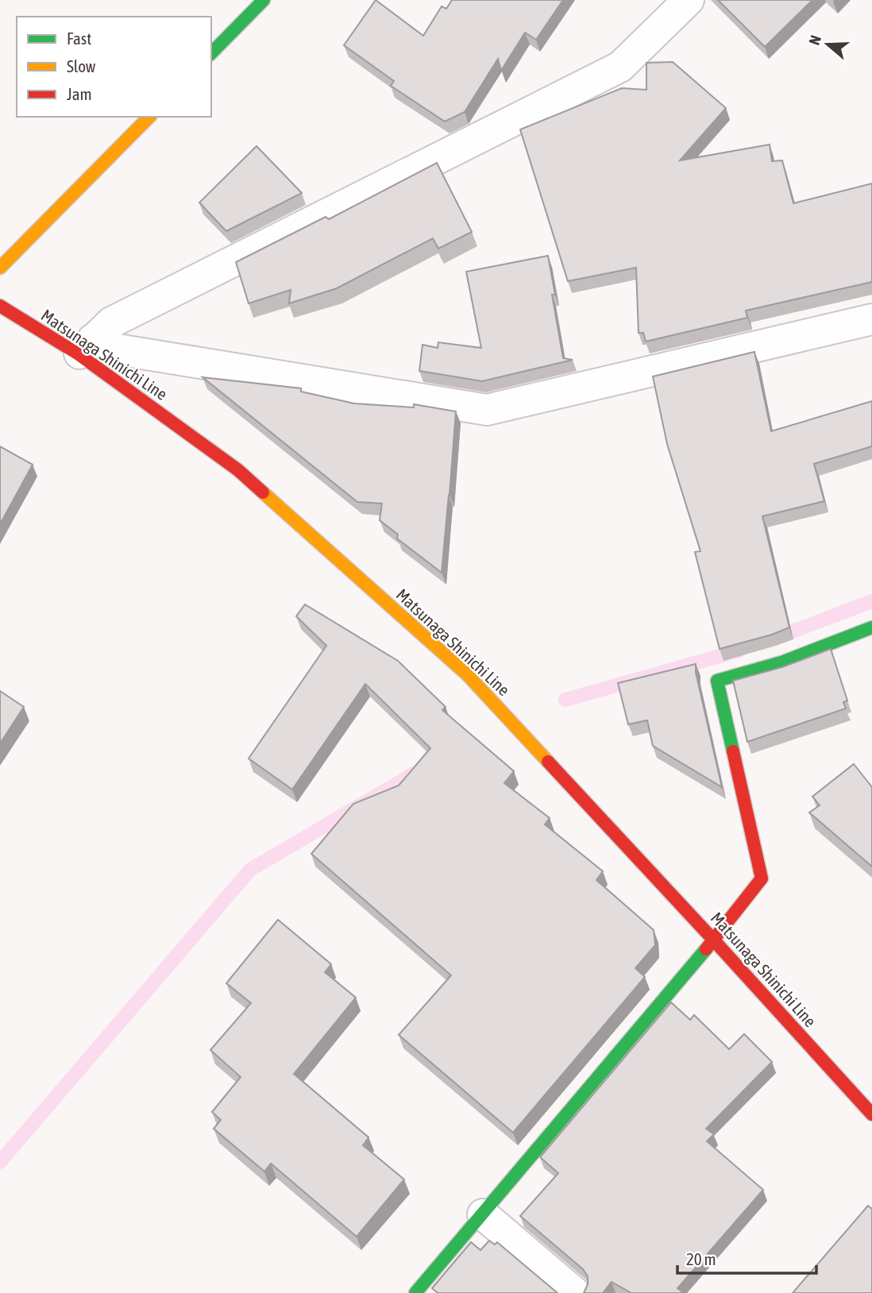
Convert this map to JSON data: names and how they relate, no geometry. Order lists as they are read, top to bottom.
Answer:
{
  "streets": {
    "main road": ["Matsunaga Shinichi Line"]
  },
  "legend": ["Fast", "Slow", "Jam"],
  "scale_bar": "20 m",
  "north": "left"
}
